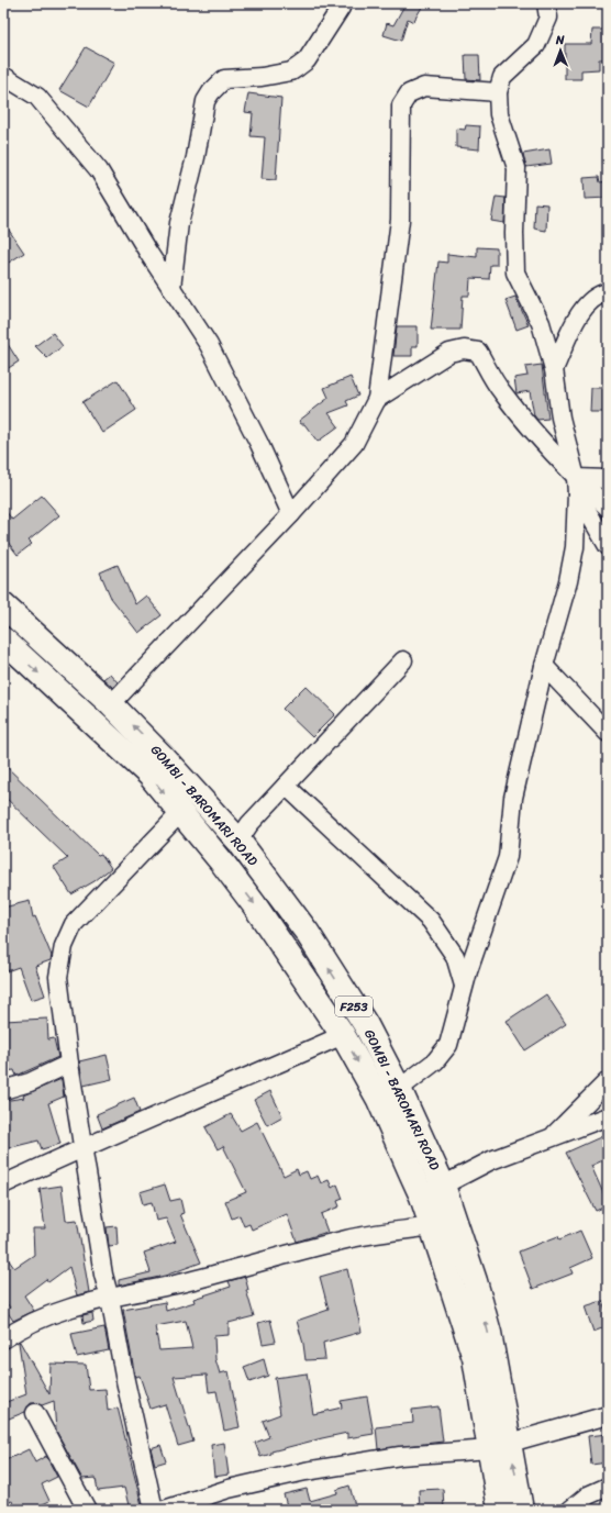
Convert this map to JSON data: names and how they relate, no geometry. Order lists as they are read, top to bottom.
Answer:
{
  "streets": {
    "main road": ["GOMBI - BAROMARI ROAD", "F253"]
  },
  "north": "top"
}
